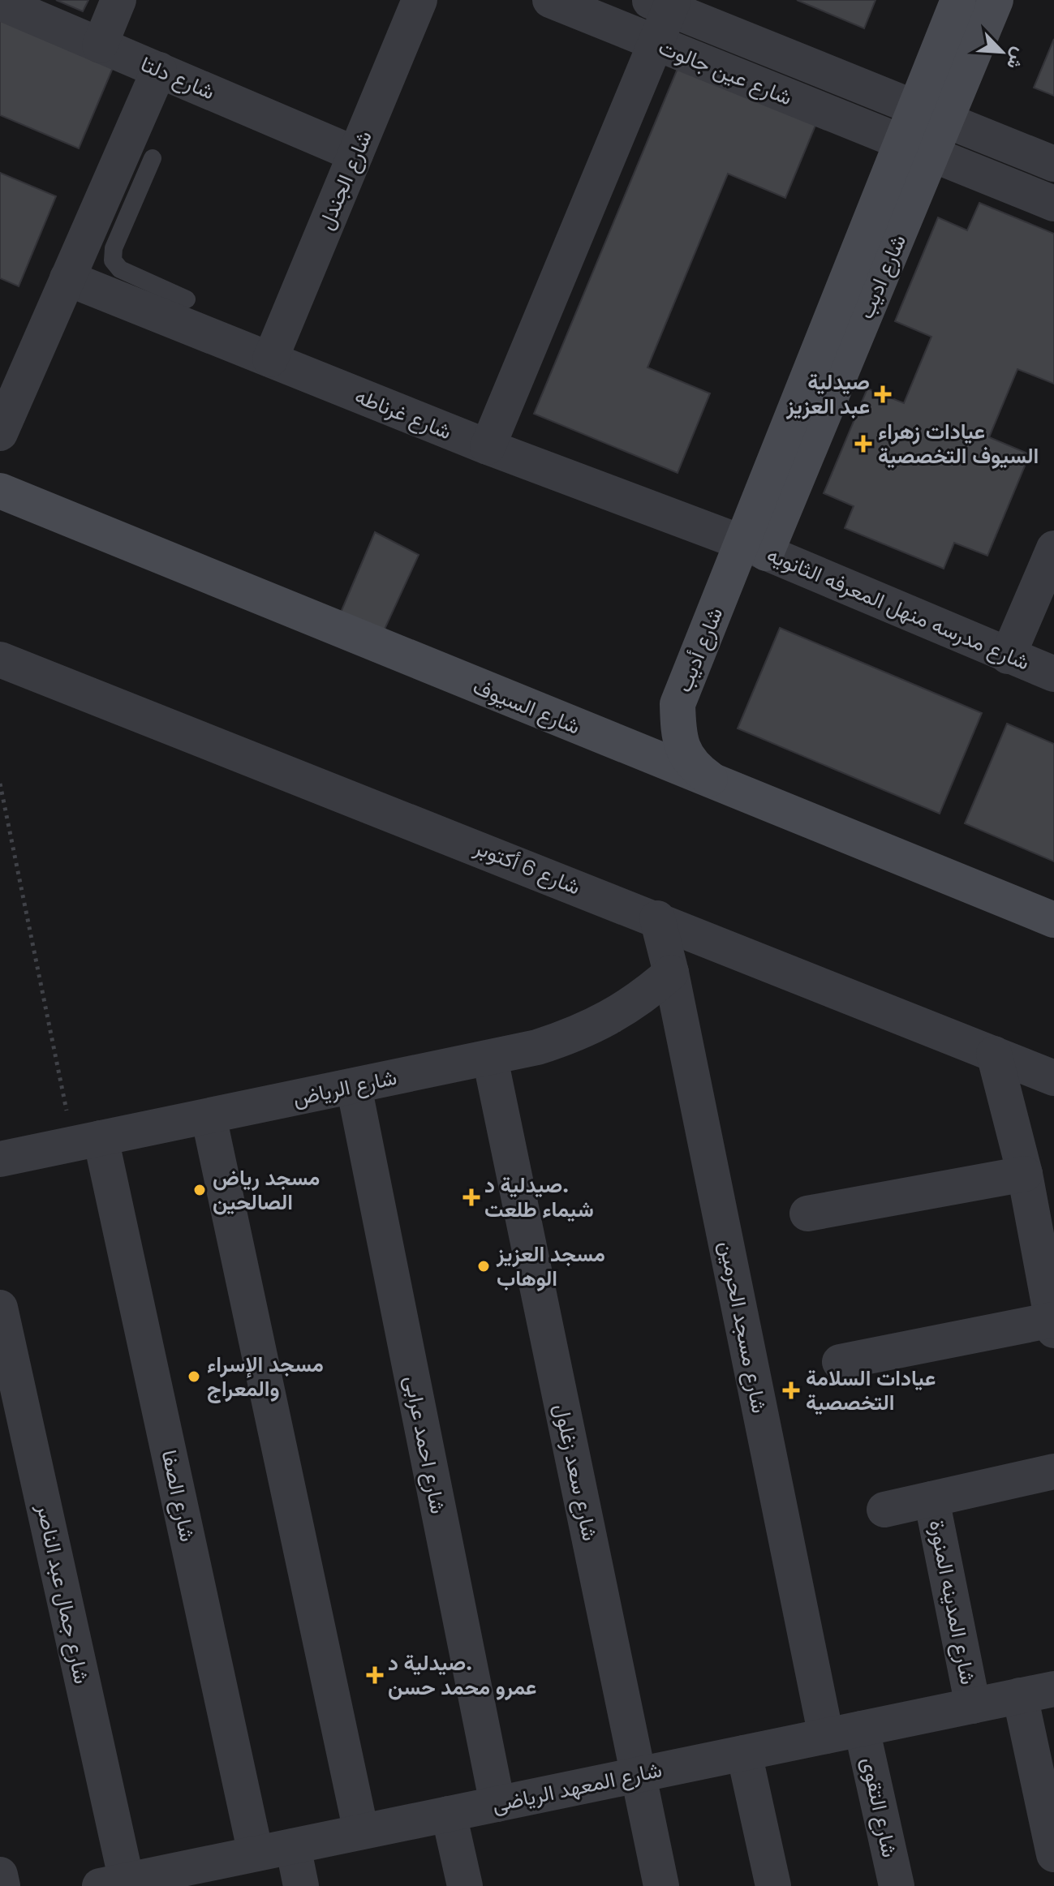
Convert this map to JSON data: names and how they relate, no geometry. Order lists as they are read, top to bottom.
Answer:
{
  "streets": {
    "main road": ["شارع اديب", "شارع أديب", "شارع السيوف"],
    "street": [
      "شارع عين جالوت",
      "شارع دلتا",
      "شارع الجندل",
      "شارع غرناطه",
      "شارع مدرسه منهل المعرفه الثانويه",
      "شارع 6 أكتوبر",
      "شارع الرياض",
      "شارع مسجد الحرمين",
      "شارع احمد عرابى",
      "شارع سعد زغلول",
      "شارع الصفا",
      "شارع جمال عبد الناصر",
      "شارع المدينه المنورة",
      "شارع المعهد الرياضى",
      "شارع التقوى"
    ]
  },
  "crossings": [
    ["شارع عين جالوت", "شارع اديب"],
    ["شارع دلتا", "شارع الجندل"],
    ["شارع الجندل", "شارع غرناطه"],
    ["شارع اديب", "شارع غرناطه"],
    ["شارع اديب", "شارع مدرسه منهل المعرفه الثانويه"],
    ["شارع اديب", "شارع أديب"],
    ["شارع غرناطه", "شارع مدرسه منهل المعرفه الثانويه"],
    ["شارع غرناطه", "شارع أديب"],
    ["شارع مدرسه منهل المعرفه الثانويه", "شارع أديب"],
    ["شارع أديب", "شارع السيوف"],
    ["شارع 6 أكتوبر", "شارع مسجد الحرمين"],
    ["شارع الرياض", "شارع مسجد الحرمين"],
    ["شارع الرياض", "شارع احمد عرابى"],
    ["شارع الرياض", "شارع سعد زغلول"],
    ["شارع الرياض", "شارع الصفا"],
    ["شارع مسجد الحرمين", "شارع المعهد الرياضى"],
    ["شارع احمد عرابى", "شارع المعهد الرياضى"],
    ["شارع سعد زغلول", "شارع المعهد الرياضى"],
    ["شارع الصفا", "شارع المعهد الرياضى"],
    ["شارع جمال عبد الناصر", "شارع المعهد الرياضى"],
    ["شارع المدينه المنورة", "شارع المعهد الرياضى"],
    ["شارع المعهد الرياضى", "شارع التقوى"]
  ],
  "places": {
    "health": [
      "صيدلية عبد العزيز",
      "عيادات زهراء السيوف التخصصية",
      "صيدلية د. شيماء طلعت",
      "عيادات السلامة التخصصية",
      "صيدلية د. عمرو محمد حسن"
    ],
    "other": ["مسجد رياض الصالحين", "مسجد العزيز الوهاب", "مسجد الإسراء والمعراج"]
  },
  "north": "bottom right"
}
